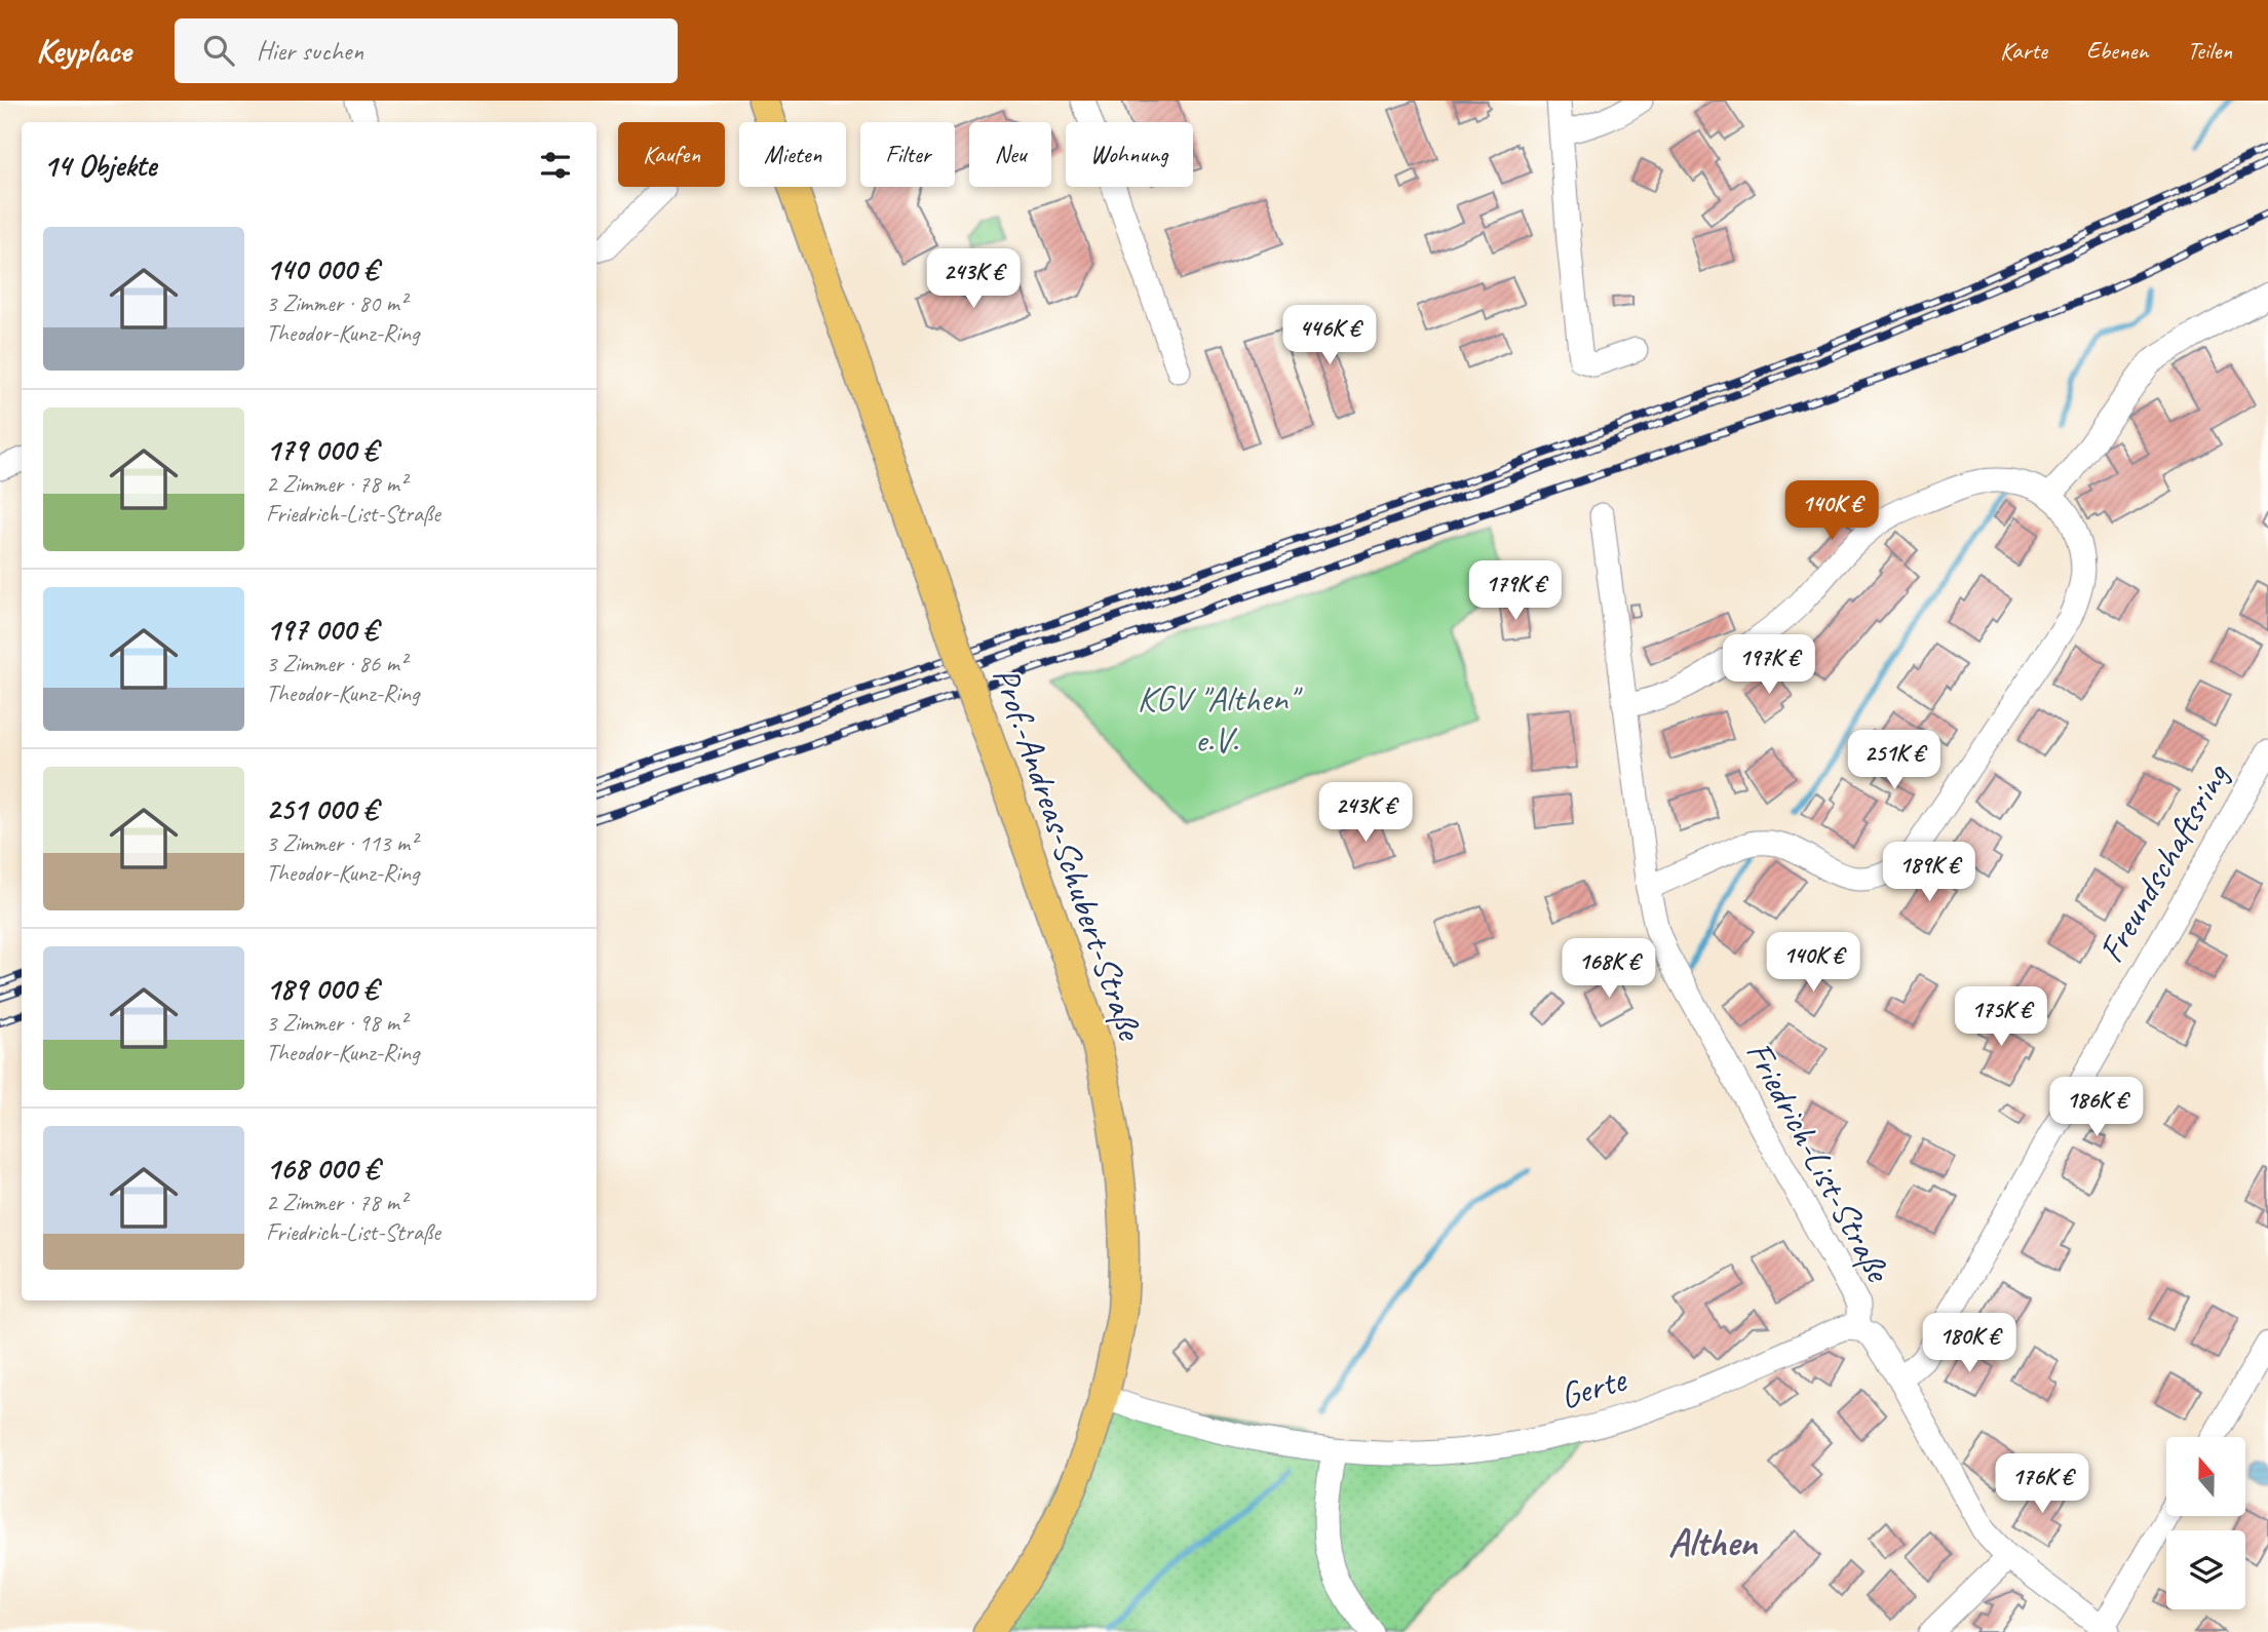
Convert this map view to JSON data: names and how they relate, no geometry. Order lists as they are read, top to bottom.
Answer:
{
  "streets": {
    "main road": ["Prof.-Andreas-Schubert-Straße"],
    "street": ["Freundschaftsring", "Friedrich-List-Straße", "Gerte"]
  },
  "crossings": [
    ["Prof.-Andreas-Schubert-Straße", "Gerte"],
    ["Freundschaftsring", "Friedrich-List-Straße"],
    ["Friedrich-List-Straße", "Gerte"]
  ],
  "districts": ["Althen"],
  "parks": ["KGV \"Althen\" e.V."],
  "north": "top",
  "page": {
    "header": "Keyplace",
    "search": "Hier suchen",
    "nav": ["Karte", "Ebenen", "Teilen"],
    "chip": [
      "Kaufen",
      "Mieten",
      "Filter",
      "Neu",
      "Wohnung"
    ],
    "heading": "14 Objekte",
    "list": [
      {
        "name": "140 000 €",
        "note": "3 Zimmer · 80 m² · Theodor-Kunz-Ring"
      },
      {
        "name": "179 000 €",
        "note": "2 Zimmer · 78 m² · Friedrich-List-Straße"
      },
      {
        "name": "197 000 €",
        "note": "3 Zimmer · 86 m² · Theodor-Kunz-Ring"
      },
      {
        "name": "251 000 €",
        "note": "3 Zimmer · 113 m² · Theodor-Kunz-Ring"
      },
      {
        "name": "189 000 €",
        "note": "3 Zimmer · 98 m² · Theodor-Kunz-Ring"
      },
      {
        "name": "168 000 €",
        "note": "2 Zimmer · 78 m² · Friedrich-List-Straße"
      }
    ],
    "price": [
      "243K €",
      "446K €",
      "140K €",
      "179K €",
      "197K €",
      "251K €",
      "243K €",
      "189K €",
      "140K €",
      "168K €",
      "175K €",
      "186K €",
      "180K €",
      "176K €"
    ]
  }
}
